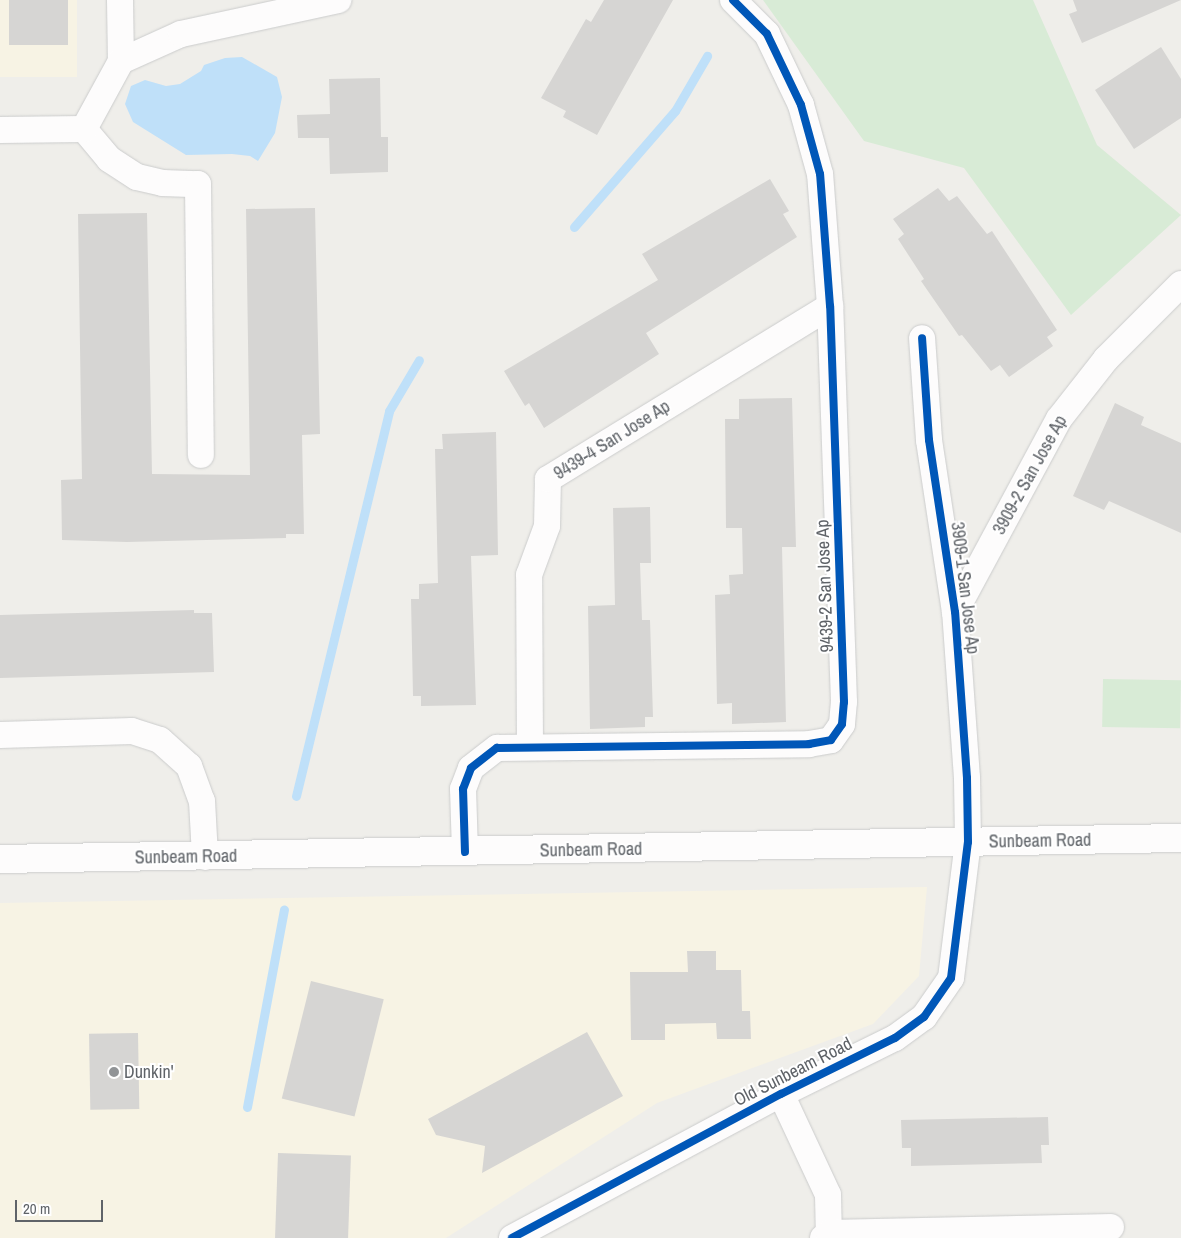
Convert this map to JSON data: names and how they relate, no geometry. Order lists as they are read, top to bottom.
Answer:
{
  "streets": {
    "street": [
      "9439-4 San Jose Ap",
      "3909-2 San Jose Ap",
      "9439-2 San Jose Ap",
      "3909-1 San Jose Ap",
      "Sunbeam Road",
      "Old Sunbeam Road"
    ]
  },
  "crossings": [
    ["9439-4 San Jose Ap", "9439-2 San Jose Ap"],
    ["3909-2 San Jose Ap", "3909-1 San Jose Ap"],
    ["9439-2 San Jose Ap", "Sunbeam Road"],
    ["3909-1 San Jose Ap", "Sunbeam Road"],
    ["3909-1 San Jose Ap", "Old Sunbeam Road"],
    ["Sunbeam Road", "Old Sunbeam Road"]
  ],
  "places": ["Dunkin'"],
  "scale_bar": "20 m"
}
